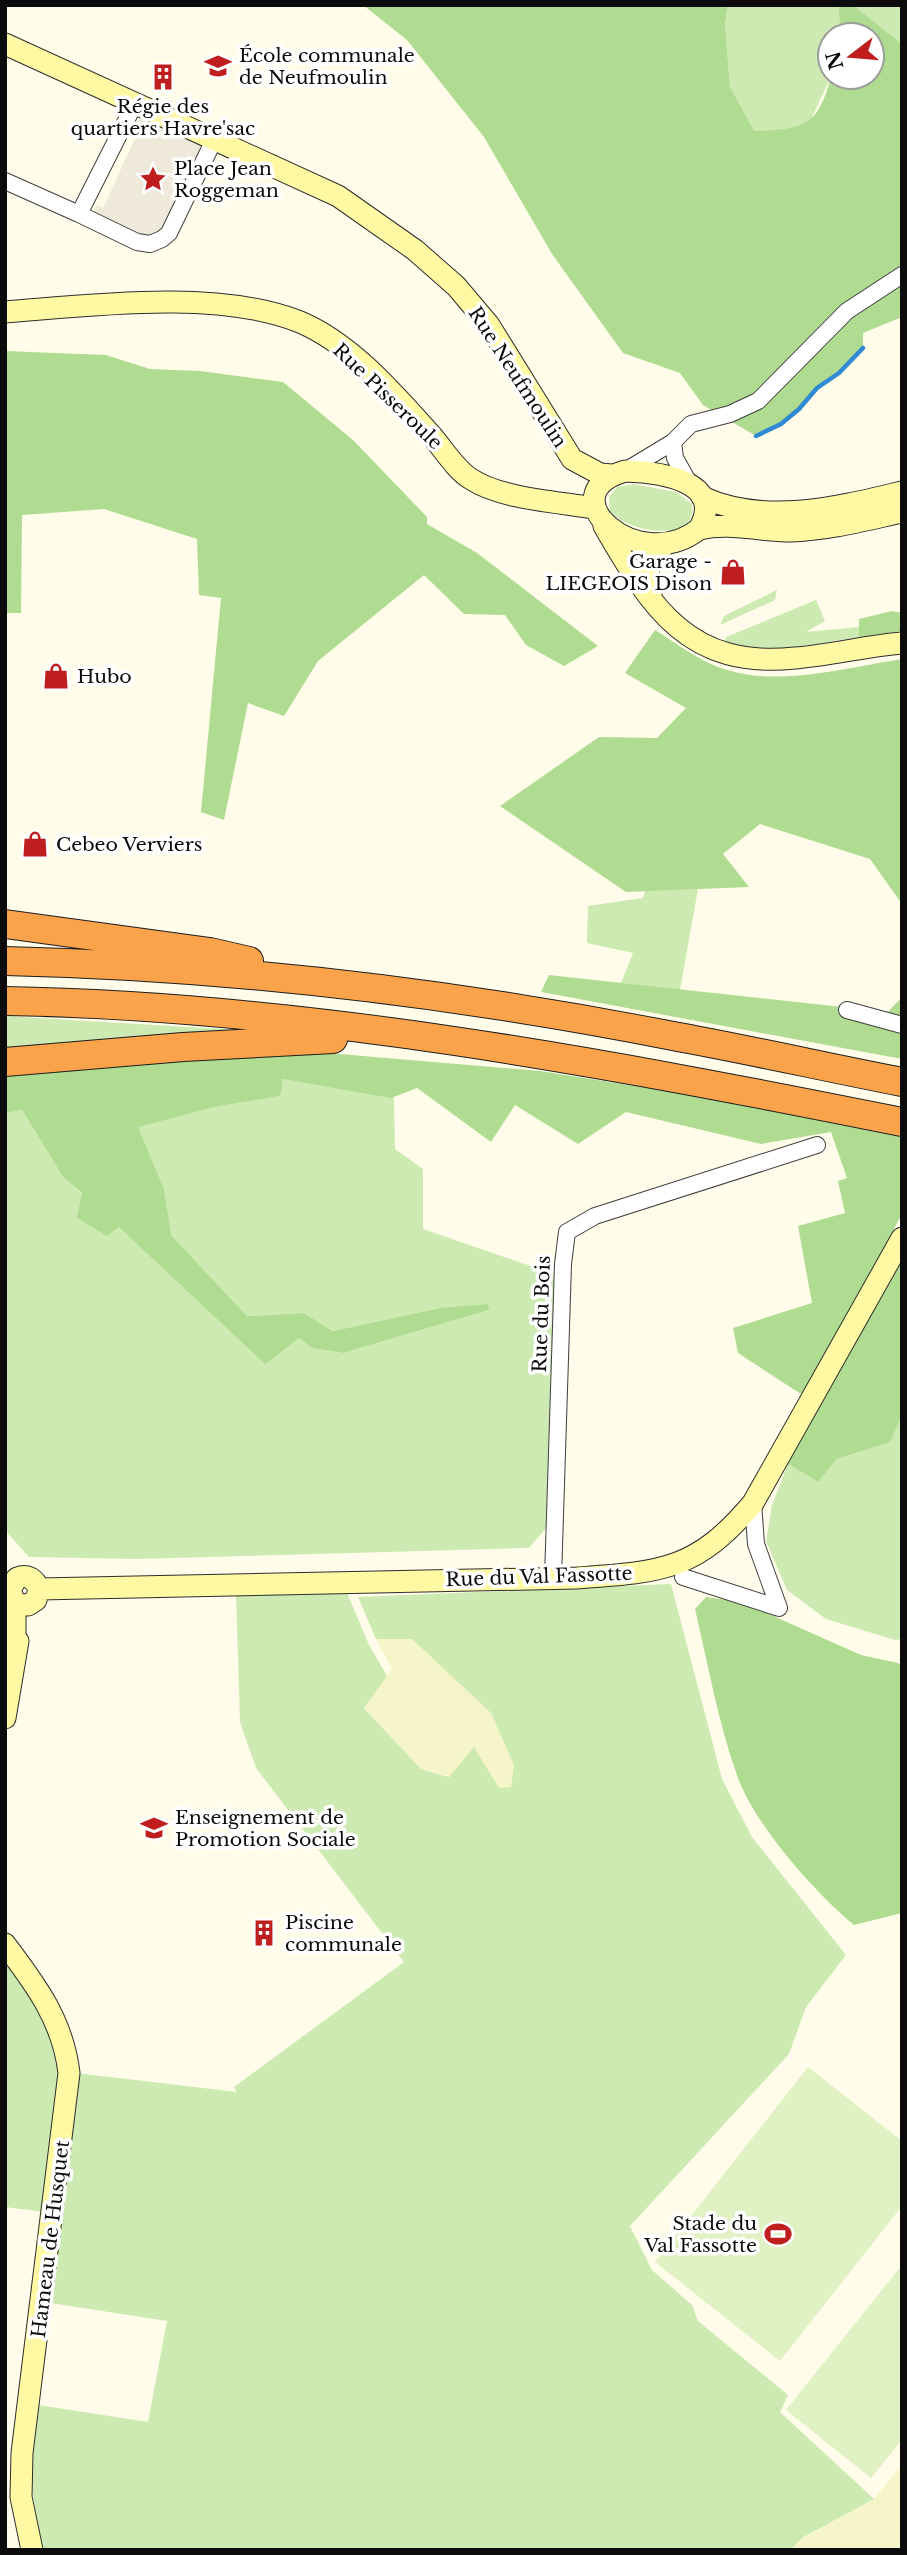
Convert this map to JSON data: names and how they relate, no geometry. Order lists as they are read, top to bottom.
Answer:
{
  "streets": {
    "street": [
      "Rue Neufmoulin",
      "Rue Pisseroule",
      "Rue du Bois",
      "Rue du Val Fassotte",
      "Hameau de Husquet"
    ]
  },
  "crossings": [
    ["Rue Neufmoulin", "Rue Pisseroule"],
    ["Rue du Bois", "Rue du Val Fassotte"]
  ],
  "places": {
    "school or university": ["École communale de Neufmoulin", "Enseignement de Promotion Sociale"],
    "building": ["Régie des quartiers Havre'sac", "Piscine communale"],
    "place": ["Place Jean Roggeman"],
    "shop": ["Garage - LIEGEOIS Dison", "Hubo", "Cebeo Verviers"],
    "sports": ["Stade du Val Fassotte"]
  },
  "north": "left"
}
